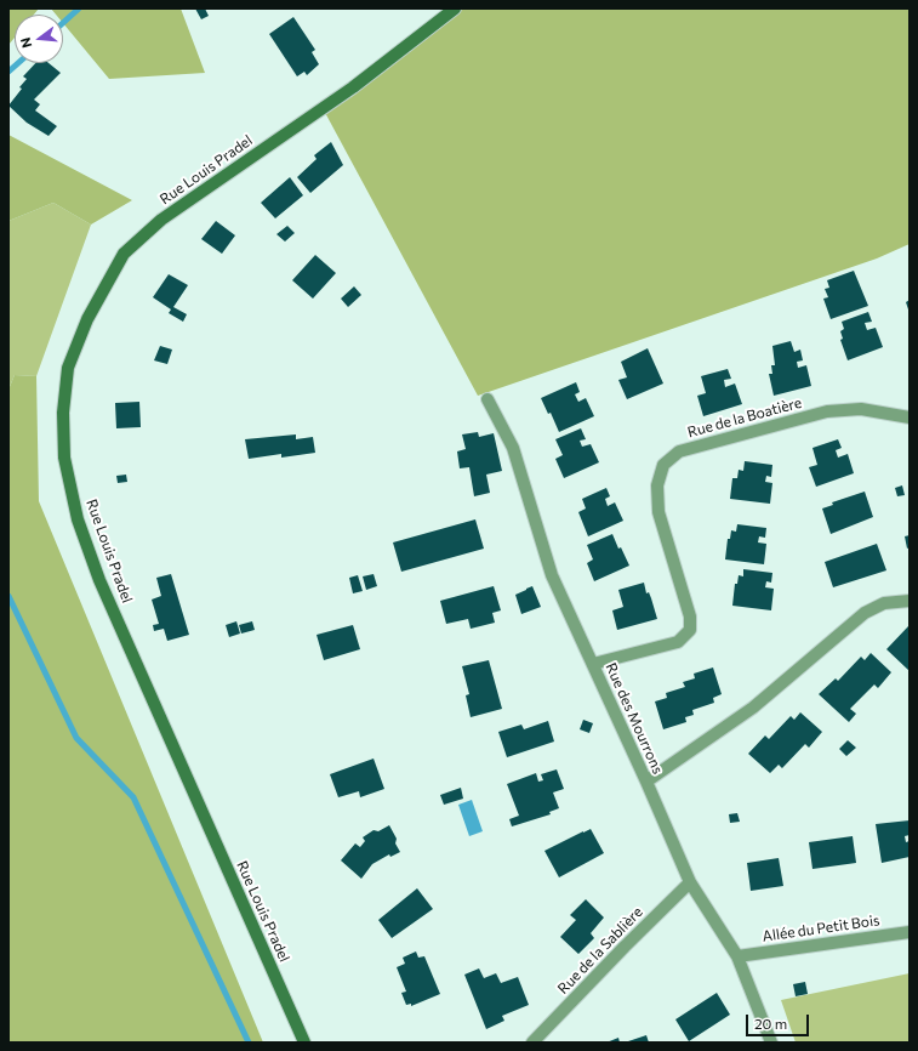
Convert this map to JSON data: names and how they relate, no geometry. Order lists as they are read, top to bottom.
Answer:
{
  "streets": {
    "main road": ["Rue Louis Pradel"],
    "street": [
      "Rue de la Boatière",
      "Rue des Mourrons",
      "Allée du Petit Bois",
      "Rue de la Sablière"
    ]
  },
  "crossings": [
    ["Rue de la Boatière", "Rue des Mourrons"],
    ["Rue des Mourrons", "Allée du Petit Bois"],
    ["Rue des Mourrons", "Rue de la Sablière"]
  ],
  "scale_bar": "20 m",
  "north": "left"
}
